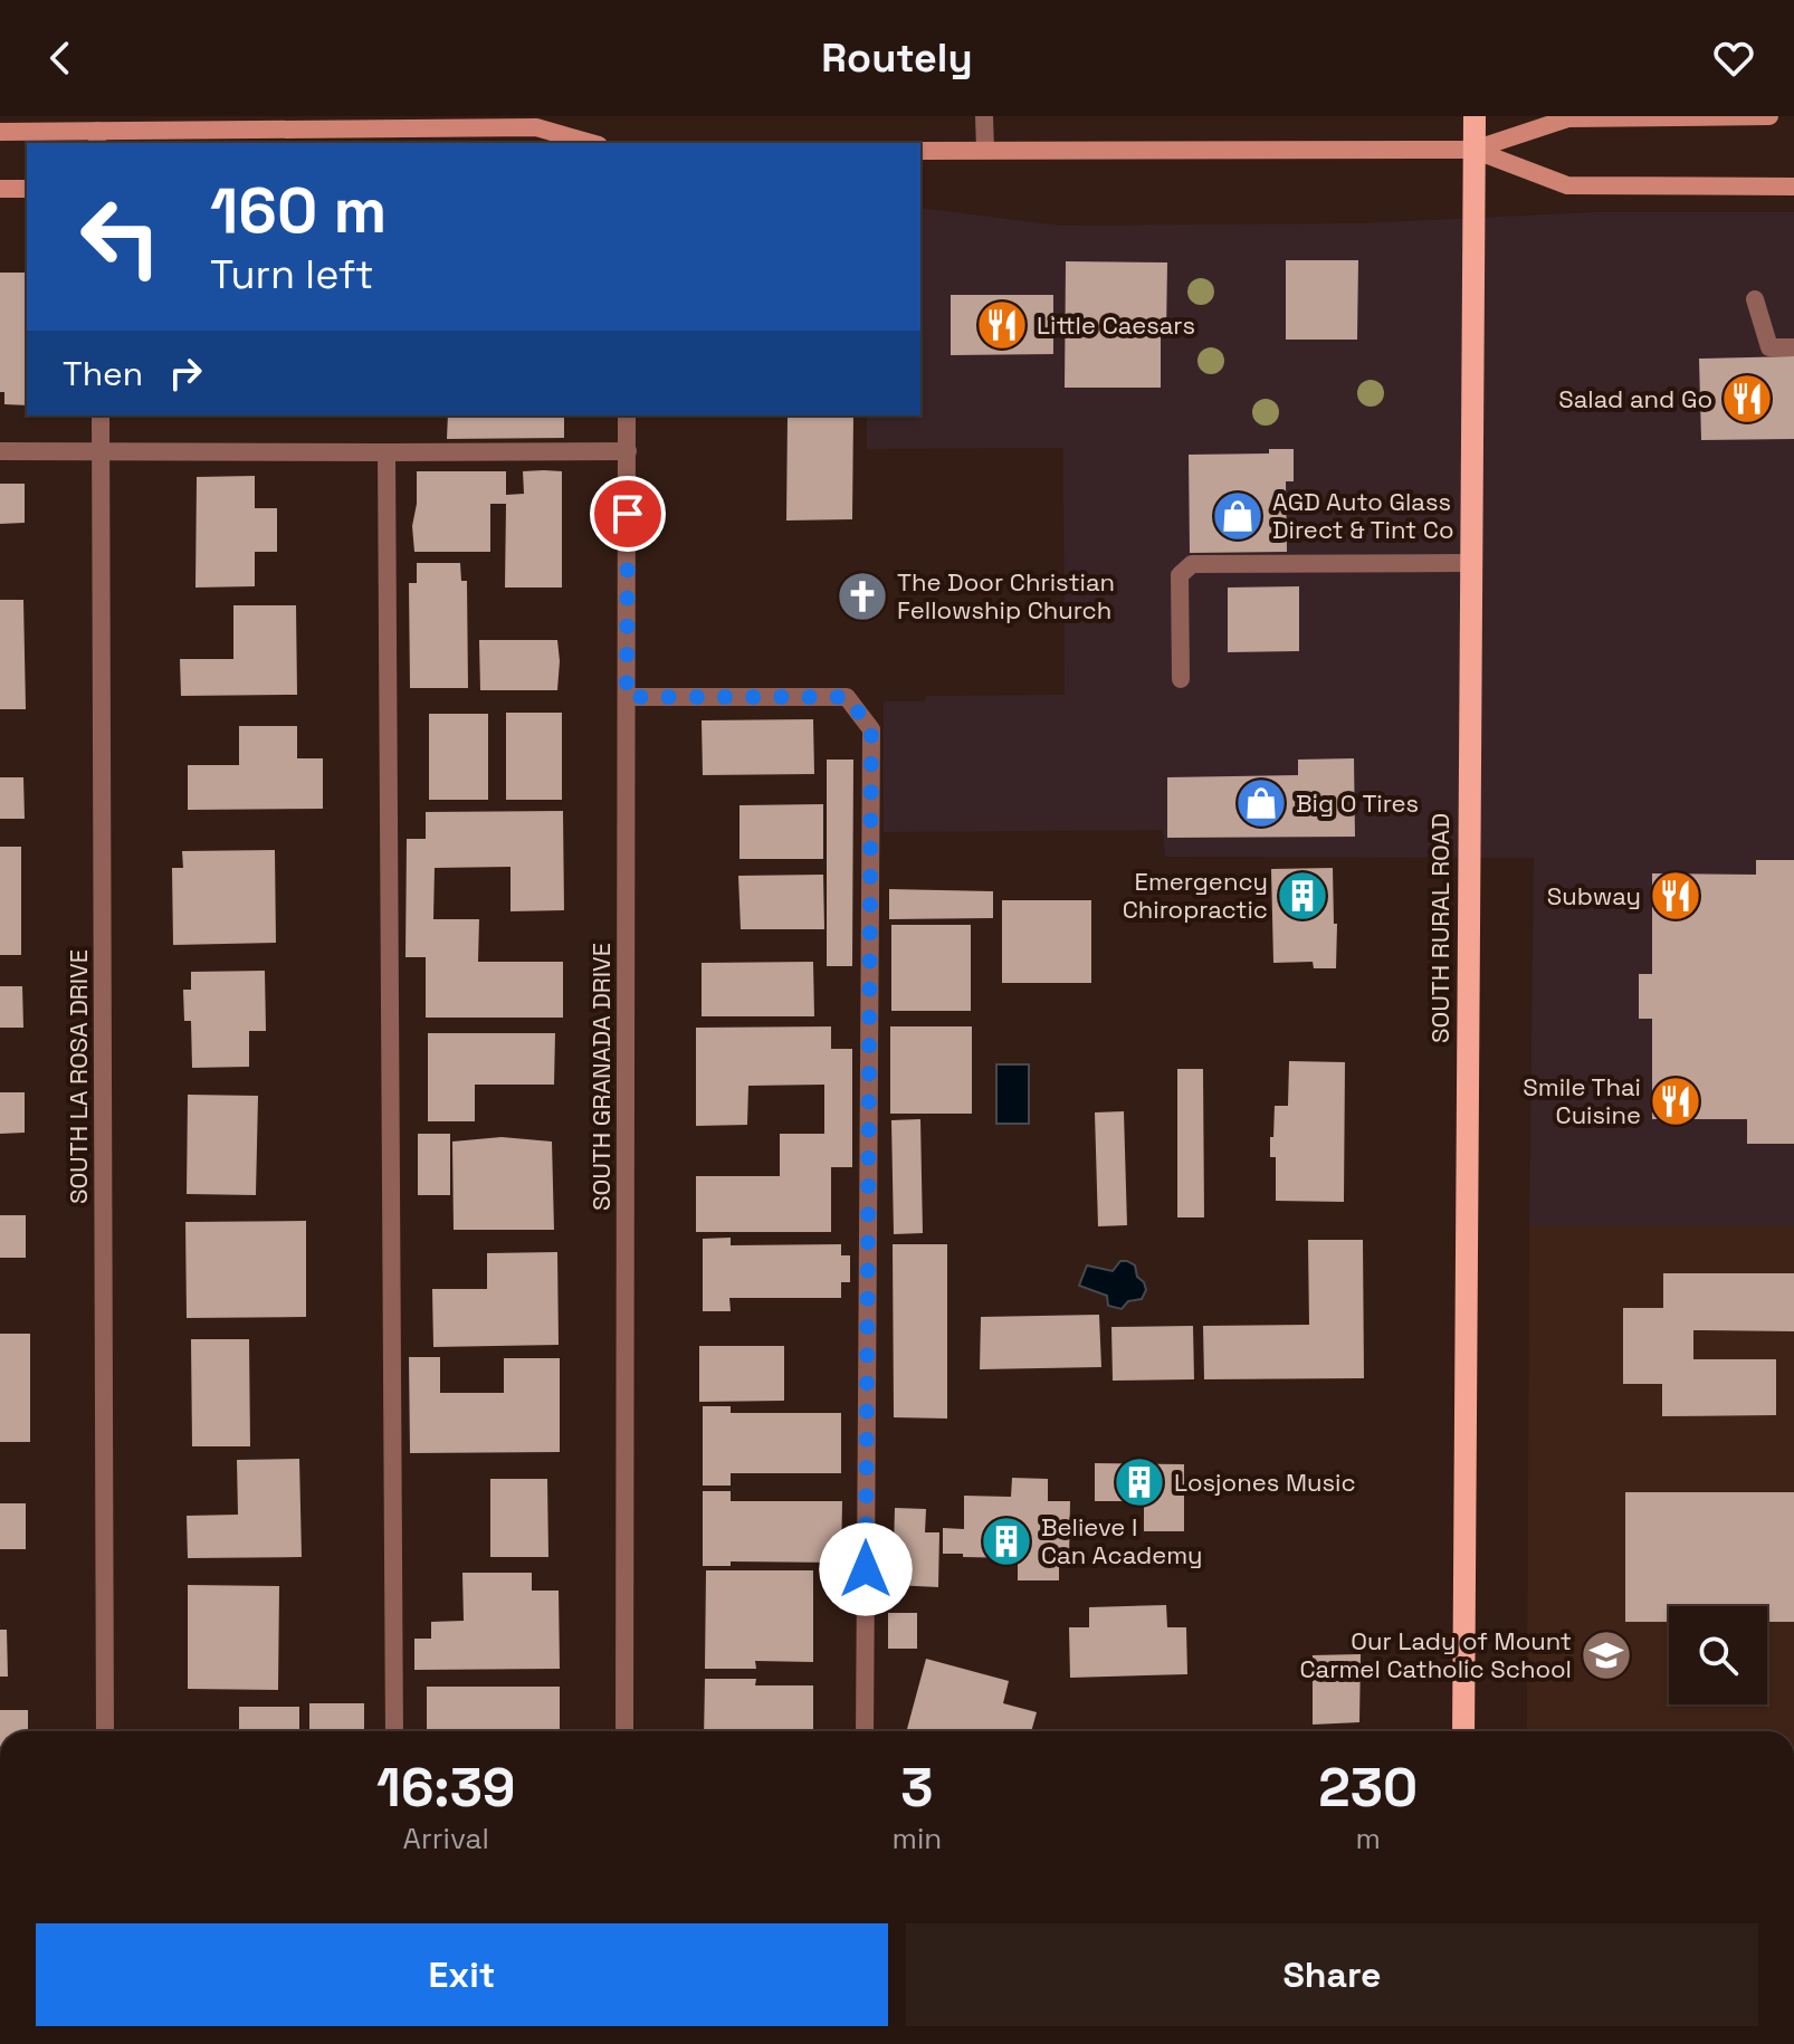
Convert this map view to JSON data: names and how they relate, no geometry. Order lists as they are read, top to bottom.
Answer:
{
  "streets": {
    "main road": ["SOUTH RURAL ROAD"],
    "street": ["SOUTH LA ROSA DRIVE", "SOUTH GRANADA DRIVE"]
  },
  "places": {
    "restaurant": [
      "Little Caesars",
      "Salad and Go",
      "Subway",
      "Smile Thai Cuisine"
    ],
    "shop": ["AGD Auto Glass Direct & Tint Co", "Big O Tires"],
    "church": ["The Door Christian Fellowship Church"],
    "building": ["Emergency Chiropractic", "Losjones Music", "Believe I Can Academy"],
    "school or university": ["Our Lady of Mount Carmel Catholic School"]
  },
  "page": {
    "header": "Routely",
    "turn": ["160 m", "Turn left"],
    "then": "Then",
    "eta": [
      "16:39",
      "Arrival",
      "3",
      "min",
      "230",
      "m"
    ],
    "buttons": ["Exit", "Share"]
  }
}
